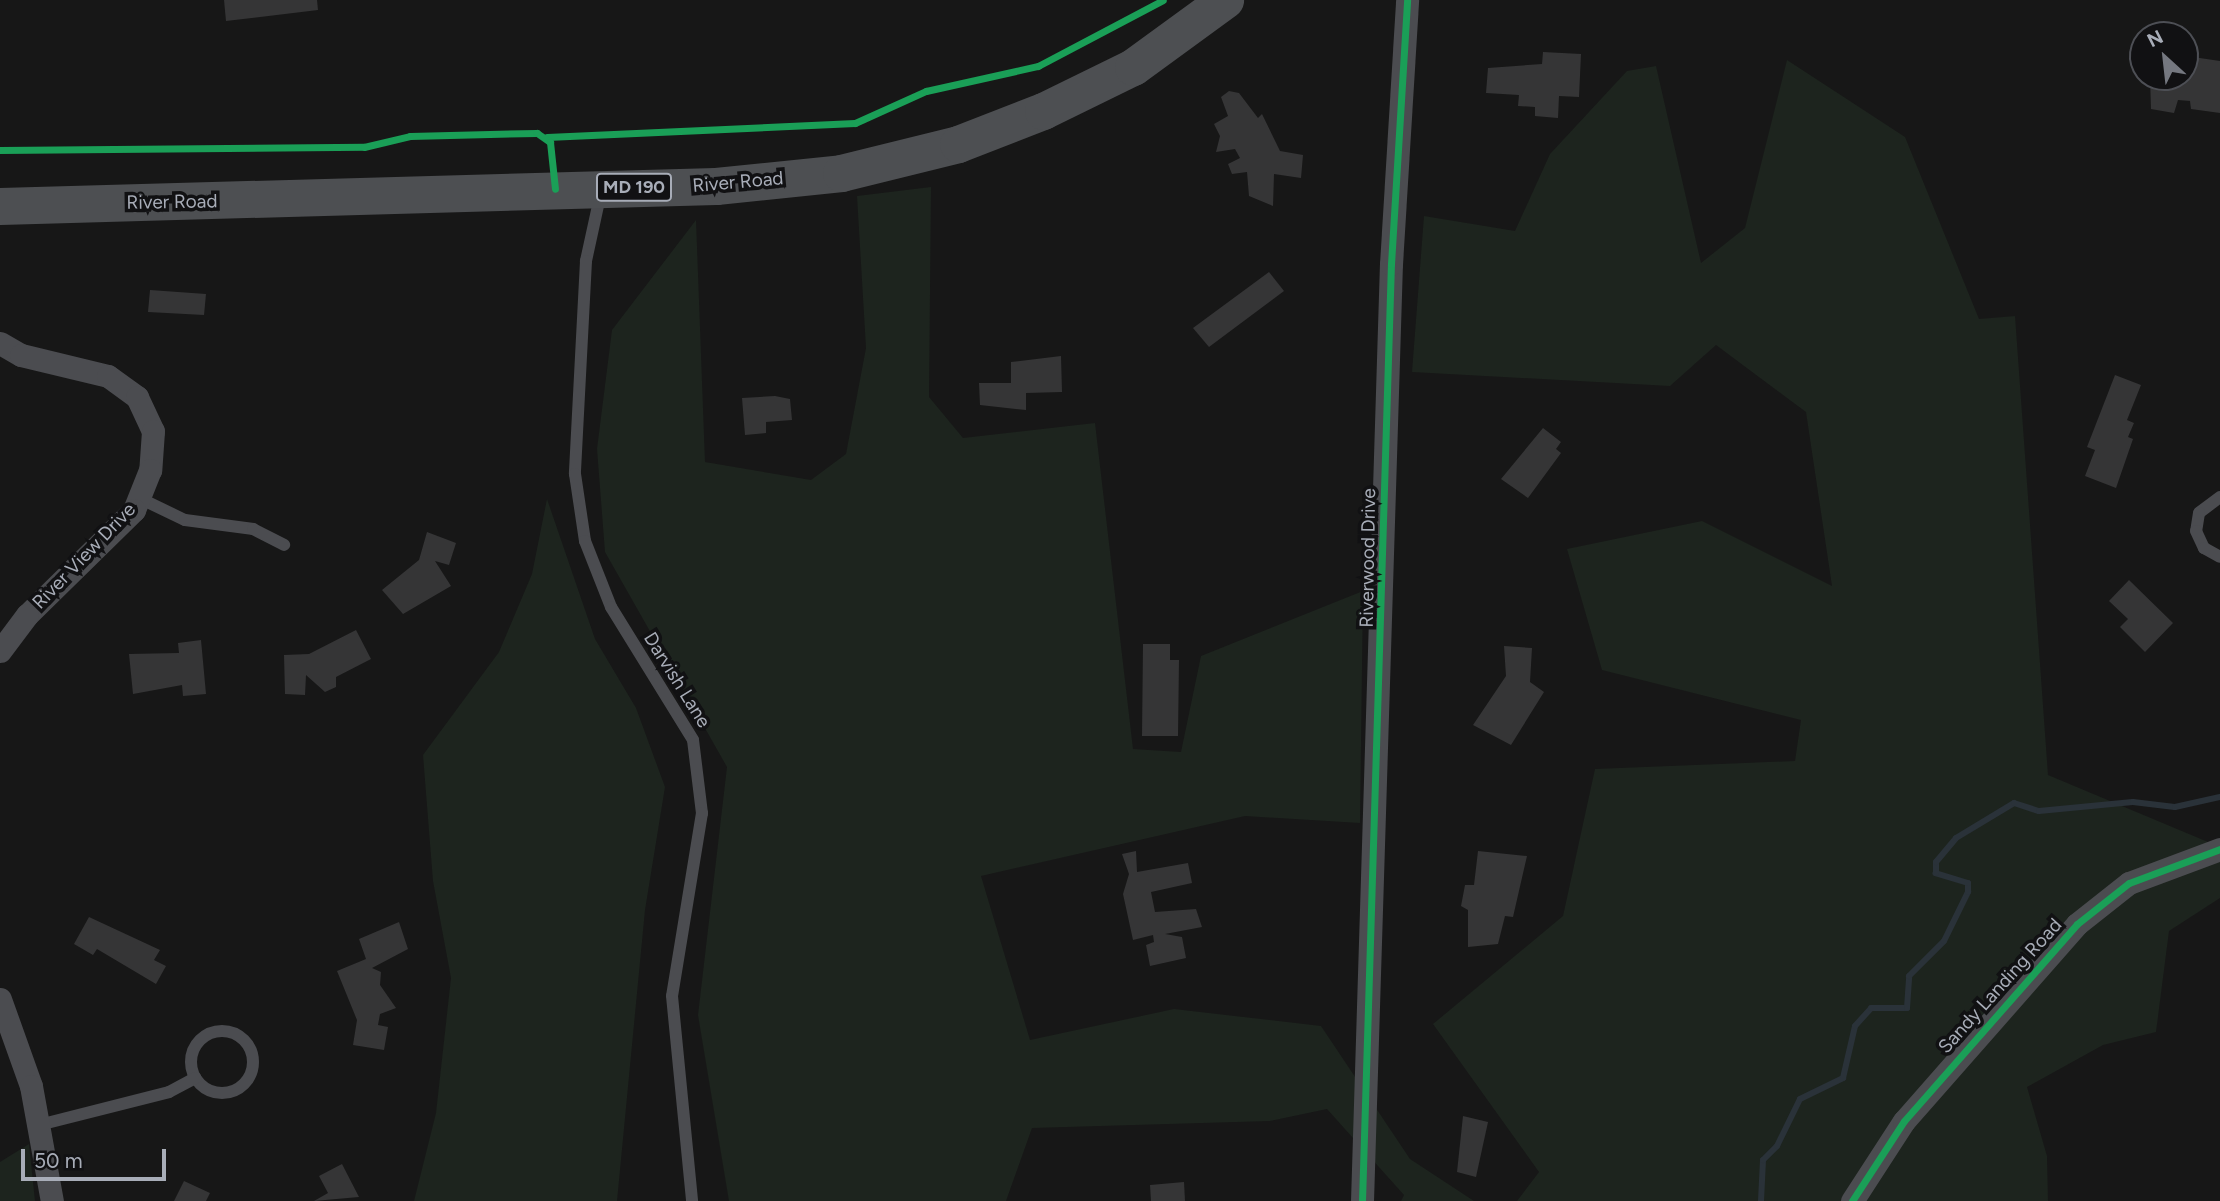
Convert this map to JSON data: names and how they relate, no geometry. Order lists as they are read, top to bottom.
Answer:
{
  "streets": {
    "main road": ["River Road", "MD 190"],
    "street": ["River View Drive", "Riverwood Drive", "Sandy Landing Road"],
    "lane": ["Darvish Lane"]
  },
  "crossings": [
    ["River Road", "Darvish Lane"]
  ],
  "scale_bar": "50 m",
  "north": "top left"
}
